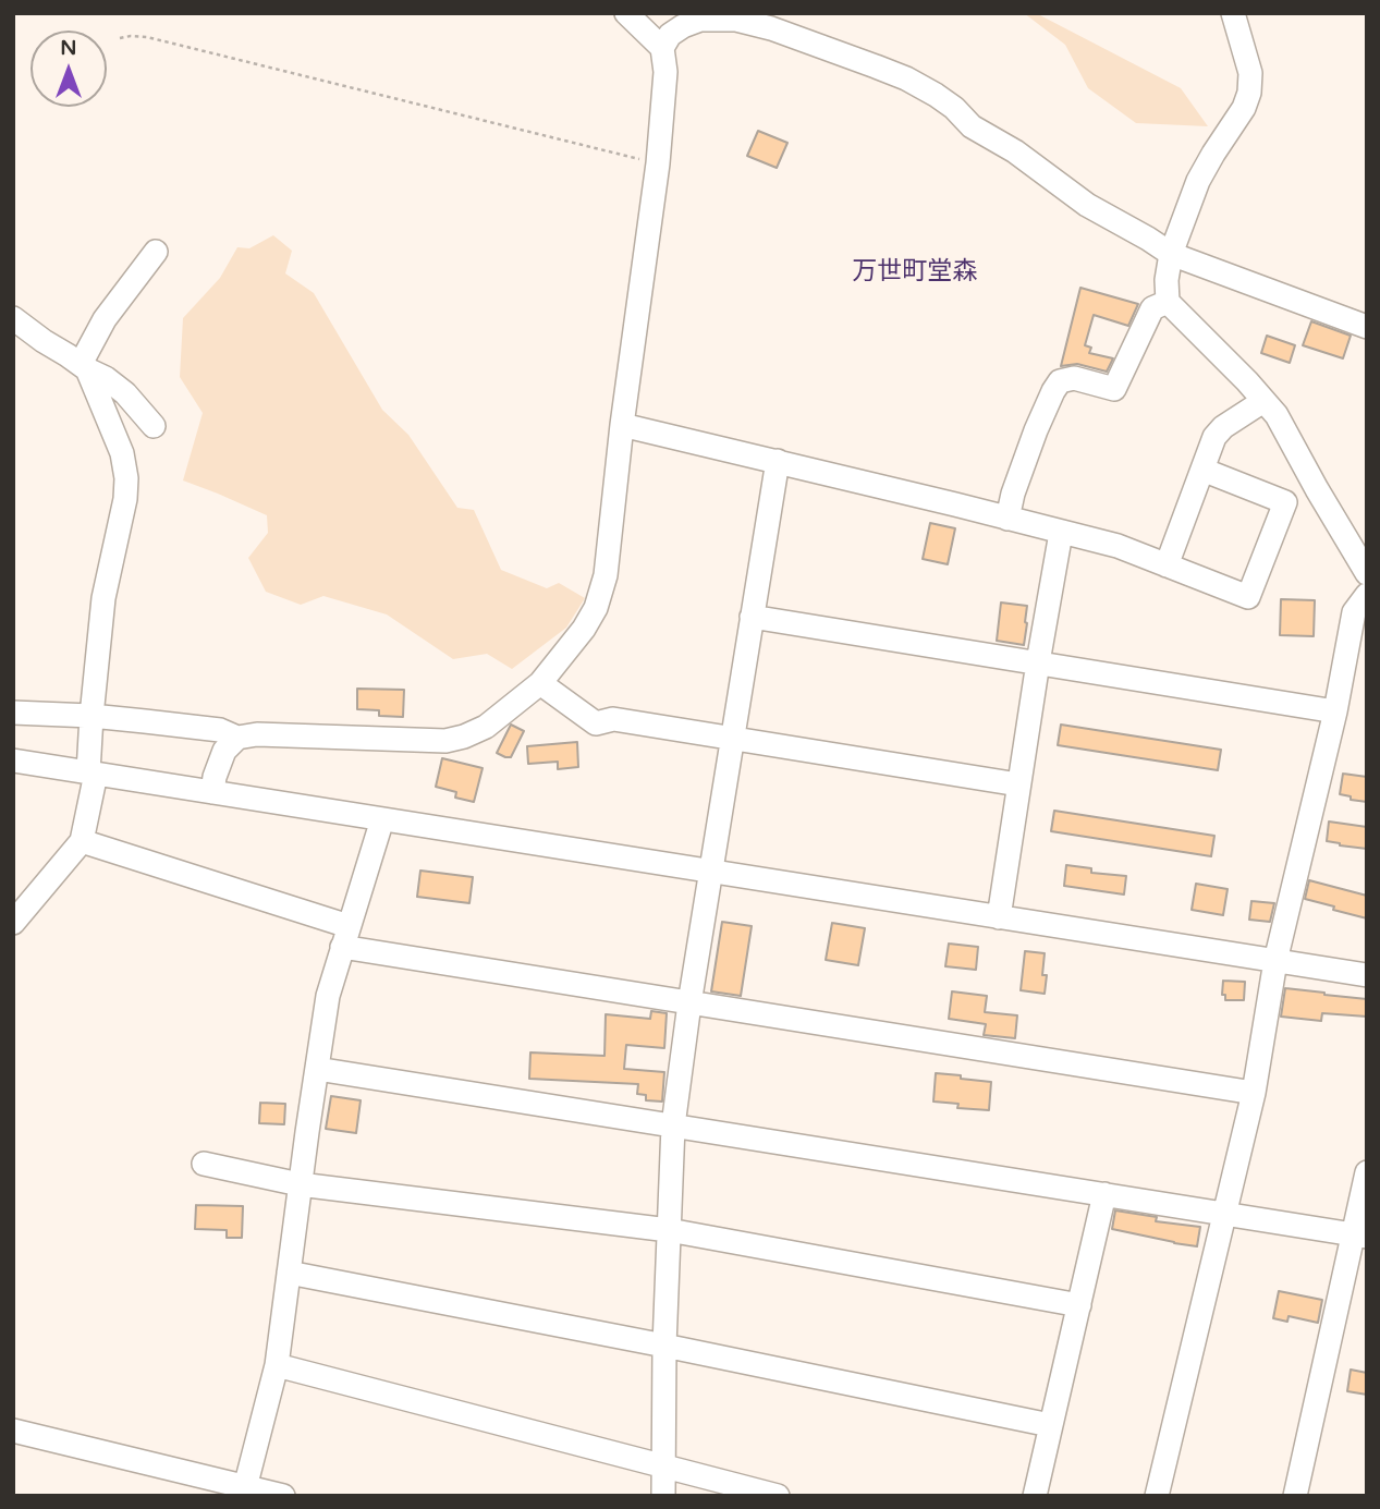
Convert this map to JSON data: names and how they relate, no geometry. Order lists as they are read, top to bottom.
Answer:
{
  "districts": ["万世町堂森"],
  "north": "top"
}
